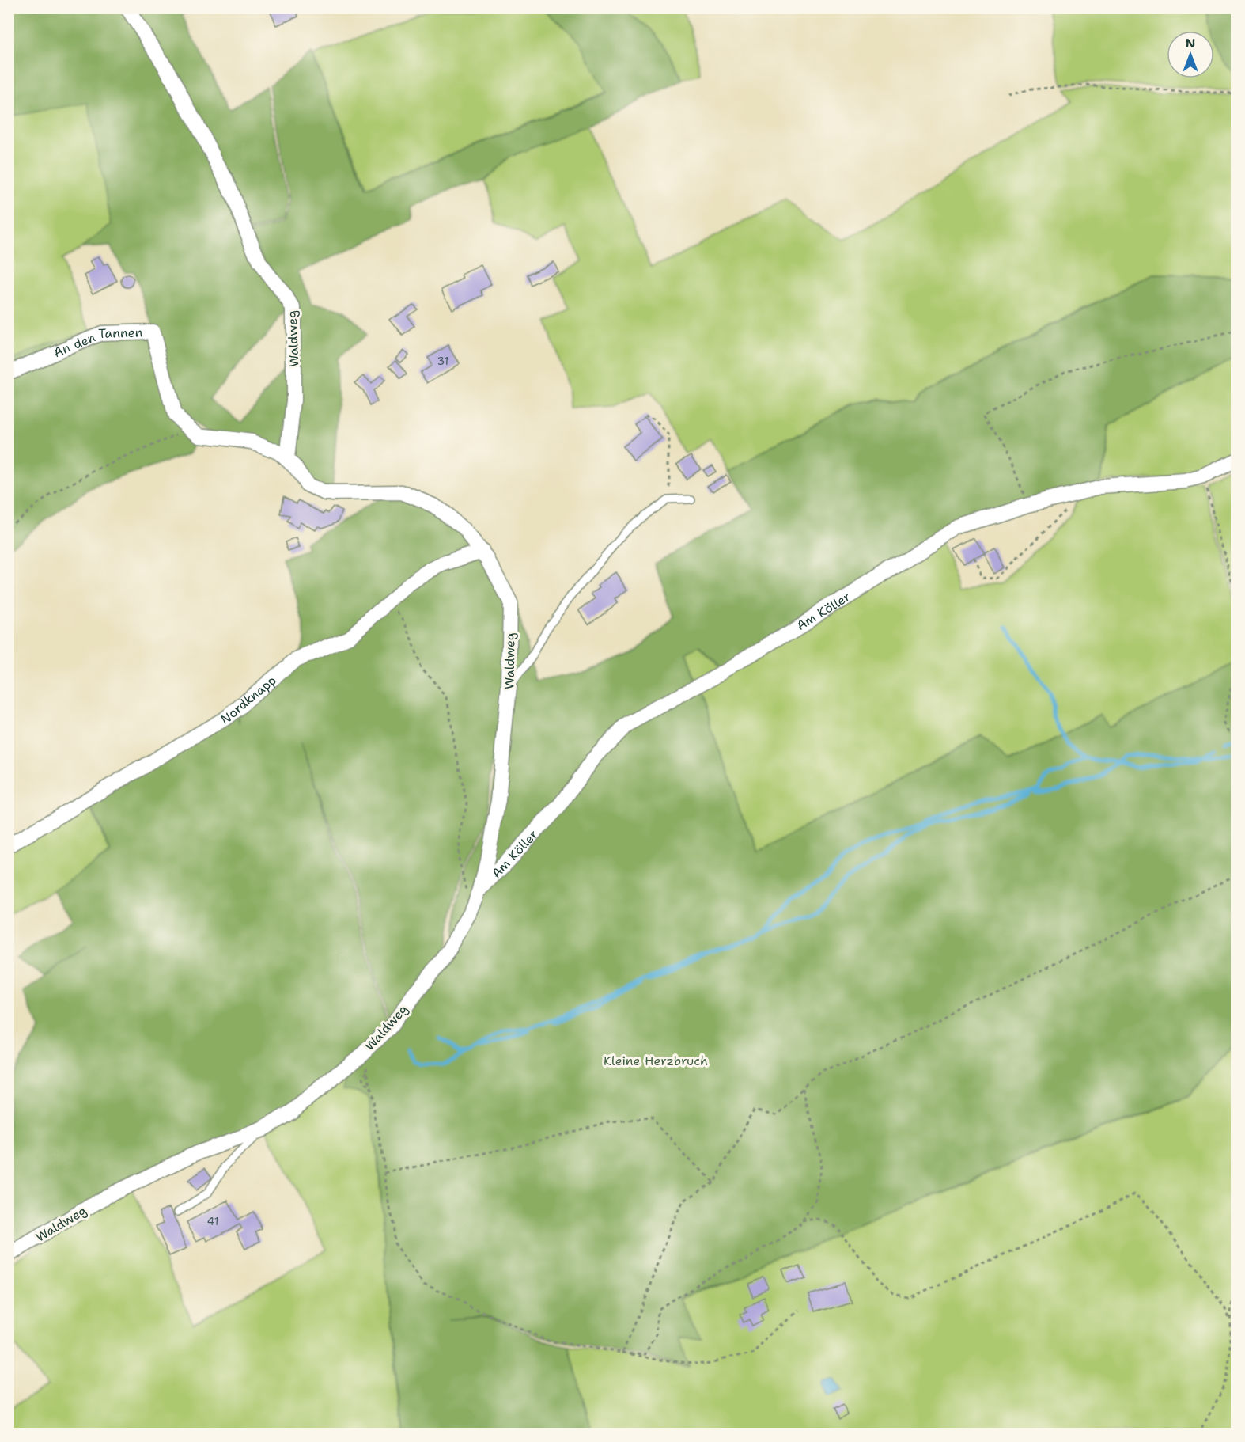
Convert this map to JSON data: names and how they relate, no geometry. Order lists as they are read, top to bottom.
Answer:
{
  "streets": {
    "street": [
      "Waldweg",
      "An den Tannen",
      "Am Köller",
      "Nordknapp"
    ]
  },
  "crossings": [
    ["Waldweg", "An den Tannen"],
    ["Waldweg", "Am Köller"],
    ["Waldweg", "Nordknapp"]
  ],
  "parks": ["Kleine Herzbruch"],
  "house_numbers": ["31", "41"],
  "north": "top"
}
